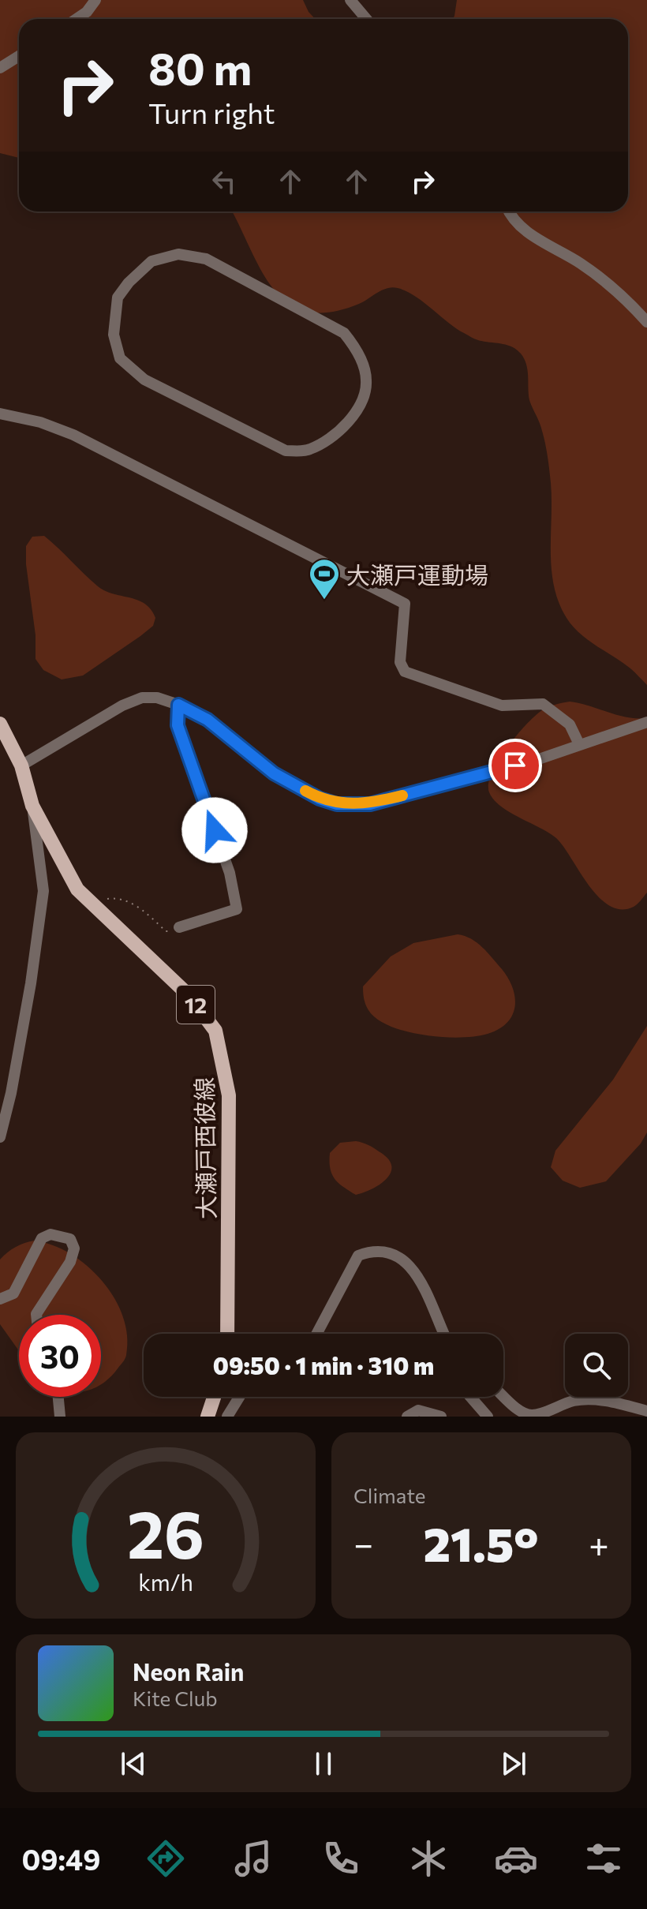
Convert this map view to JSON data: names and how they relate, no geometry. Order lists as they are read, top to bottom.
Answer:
{
  "streets": {
    "main road": ["12", "大瀬戸西彼線"]
  },
  "places": {
    "sports": ["大瀬戸運動場"]
  },
  "page": {
    "turn": ["80 m", "Turn right"],
    "limit": "30",
    "trip": "09:50 · 1 min · 310 m",
    "tile": "Climate",
    "heat": ["−", "21.5°", "+"],
    "song": ["Neon Rain", "Kite Club"],
    "tabs": "09:49",
    "gauge": ["26", "km/h"]
  }
}
